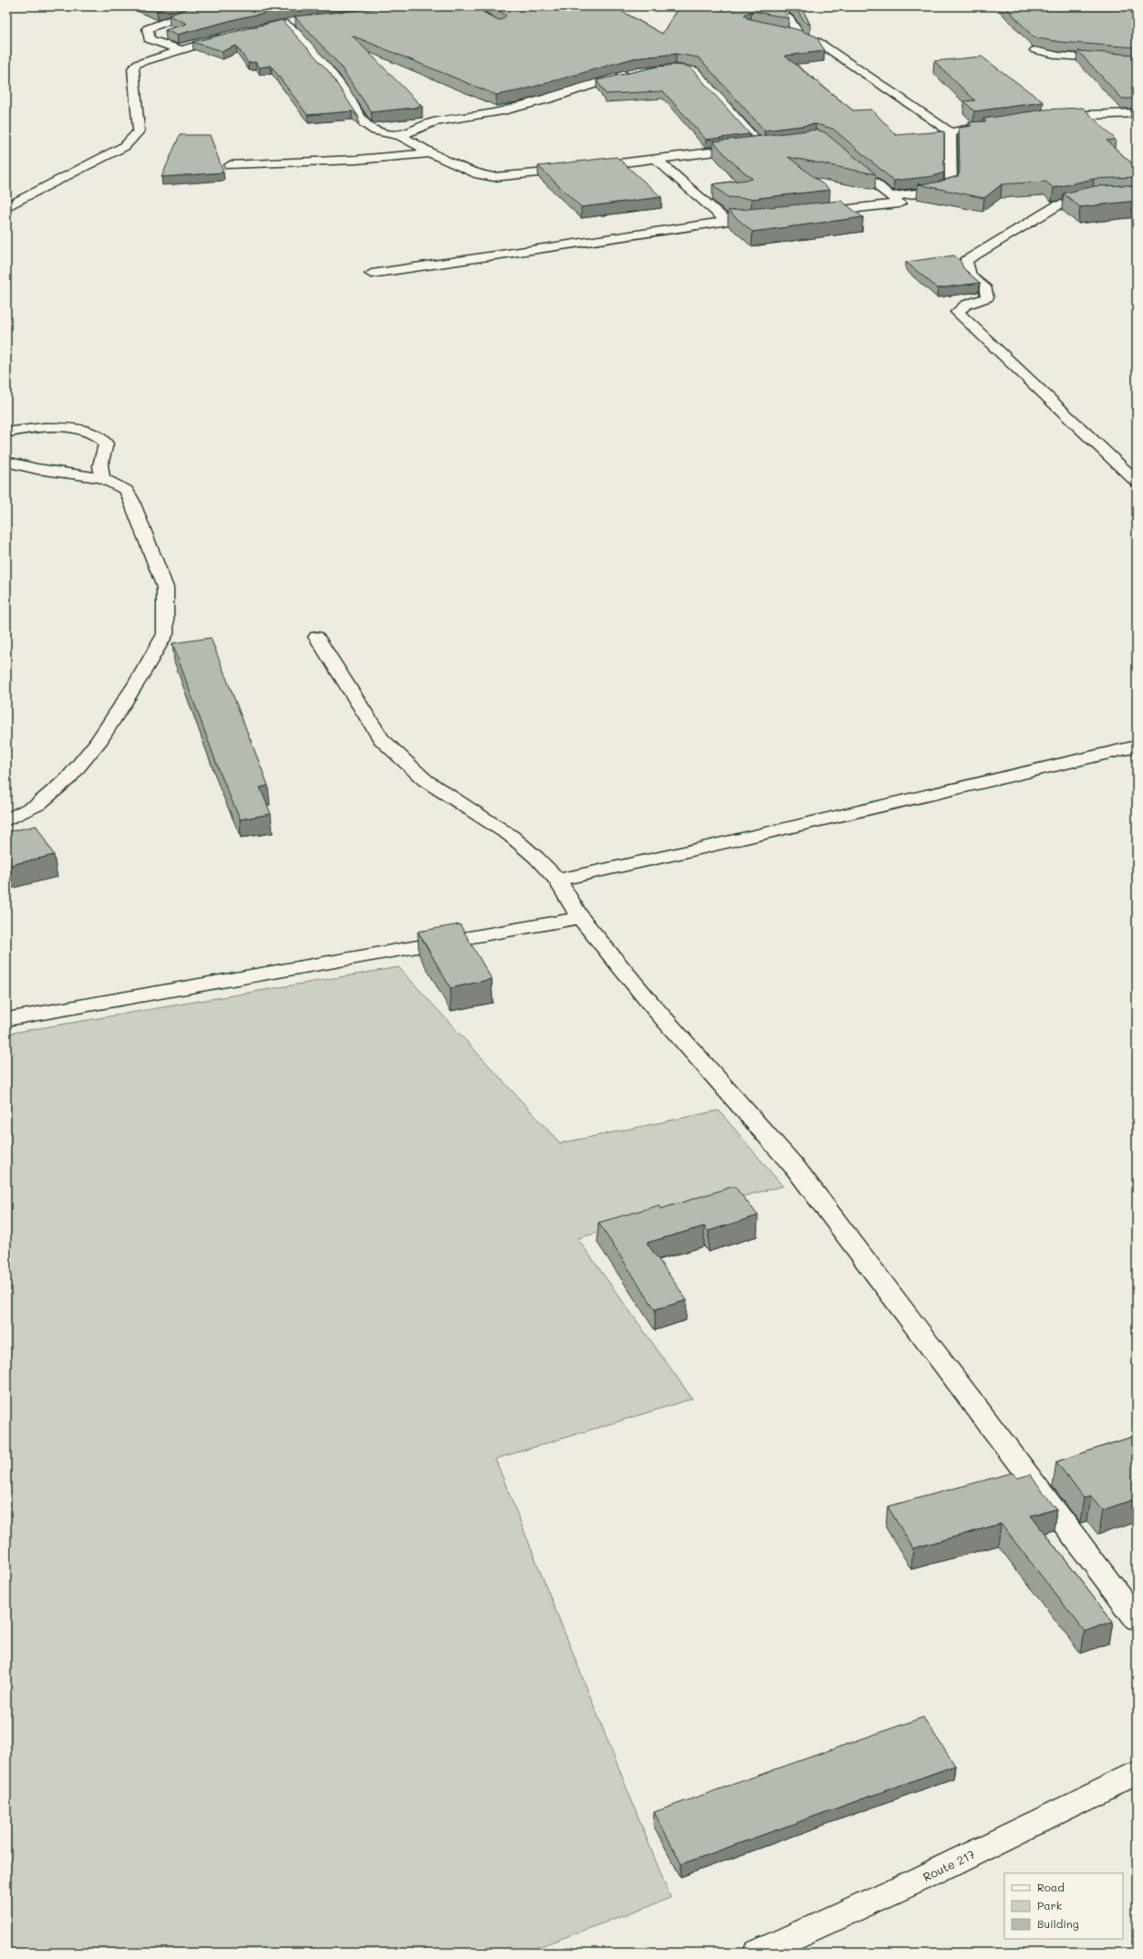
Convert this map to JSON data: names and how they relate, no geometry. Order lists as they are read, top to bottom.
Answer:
{
  "streets": {
    "street": ["Route 217"]
  },
  "legend": ["Road", "Park", "Building"]
}
